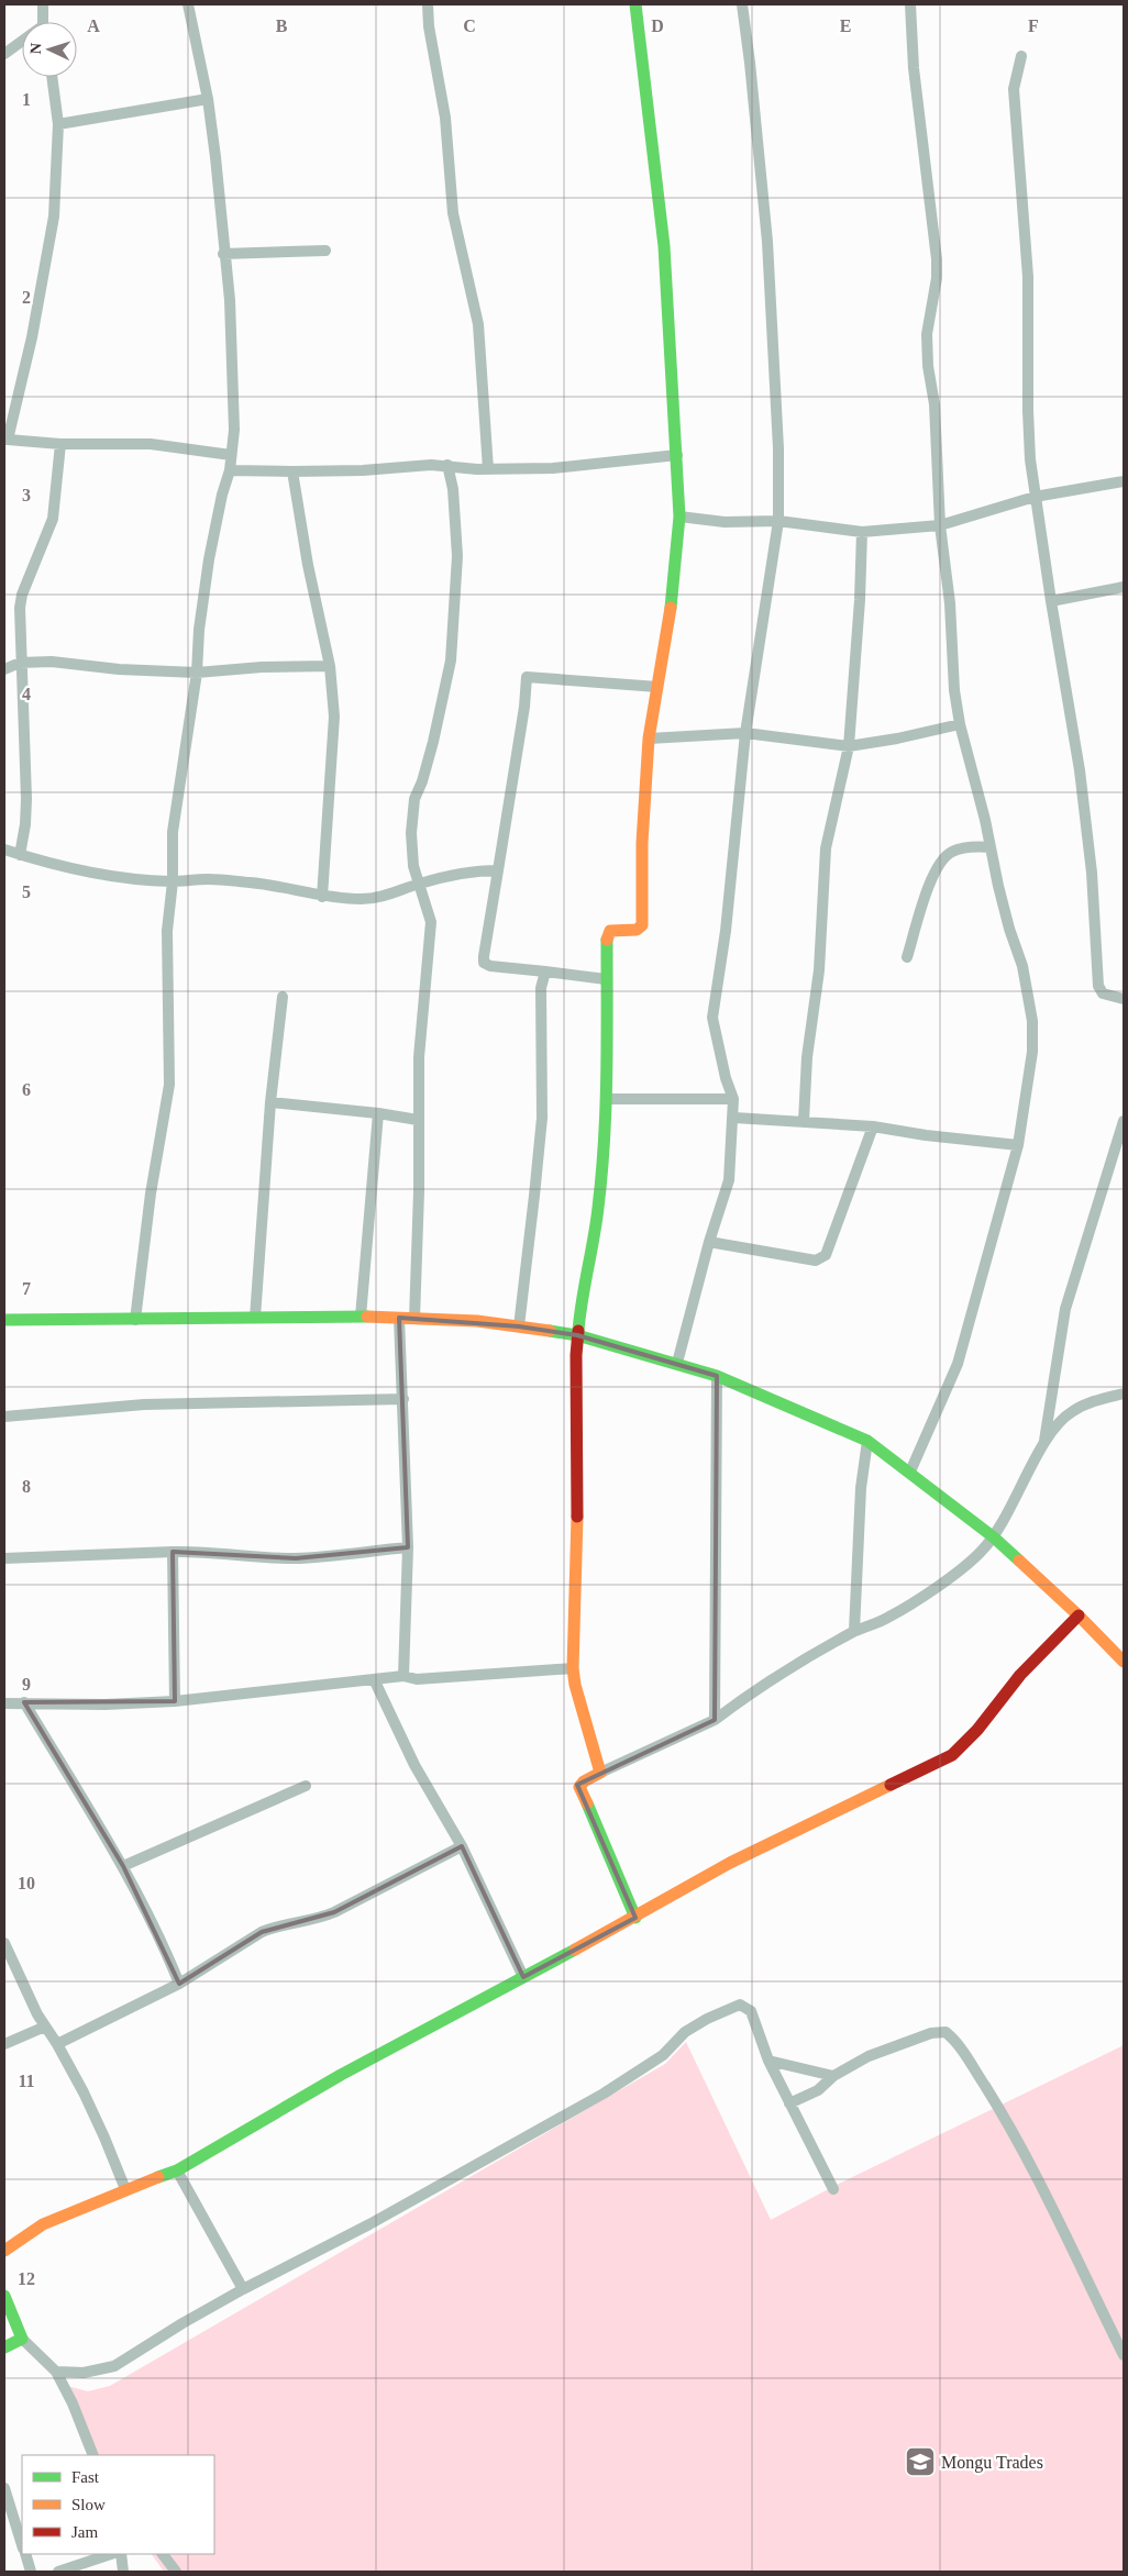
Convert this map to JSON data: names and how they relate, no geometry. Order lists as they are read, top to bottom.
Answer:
{
  "places": {
    "school or university": ["Mongu Trades"]
  },
  "legend": ["Fast", "Slow", "Jam"],
  "north": "left",
  "grid": {
    "columns": [
      "A",
      "B",
      "C",
      "D",
      "E",
      "F"
    ],
    "rows": [
      "1",
      "2",
      "3",
      "4",
      "5",
      "6",
      "7",
      "8",
      "9",
      "10",
      "11",
      "12"
    ]
  }
}
